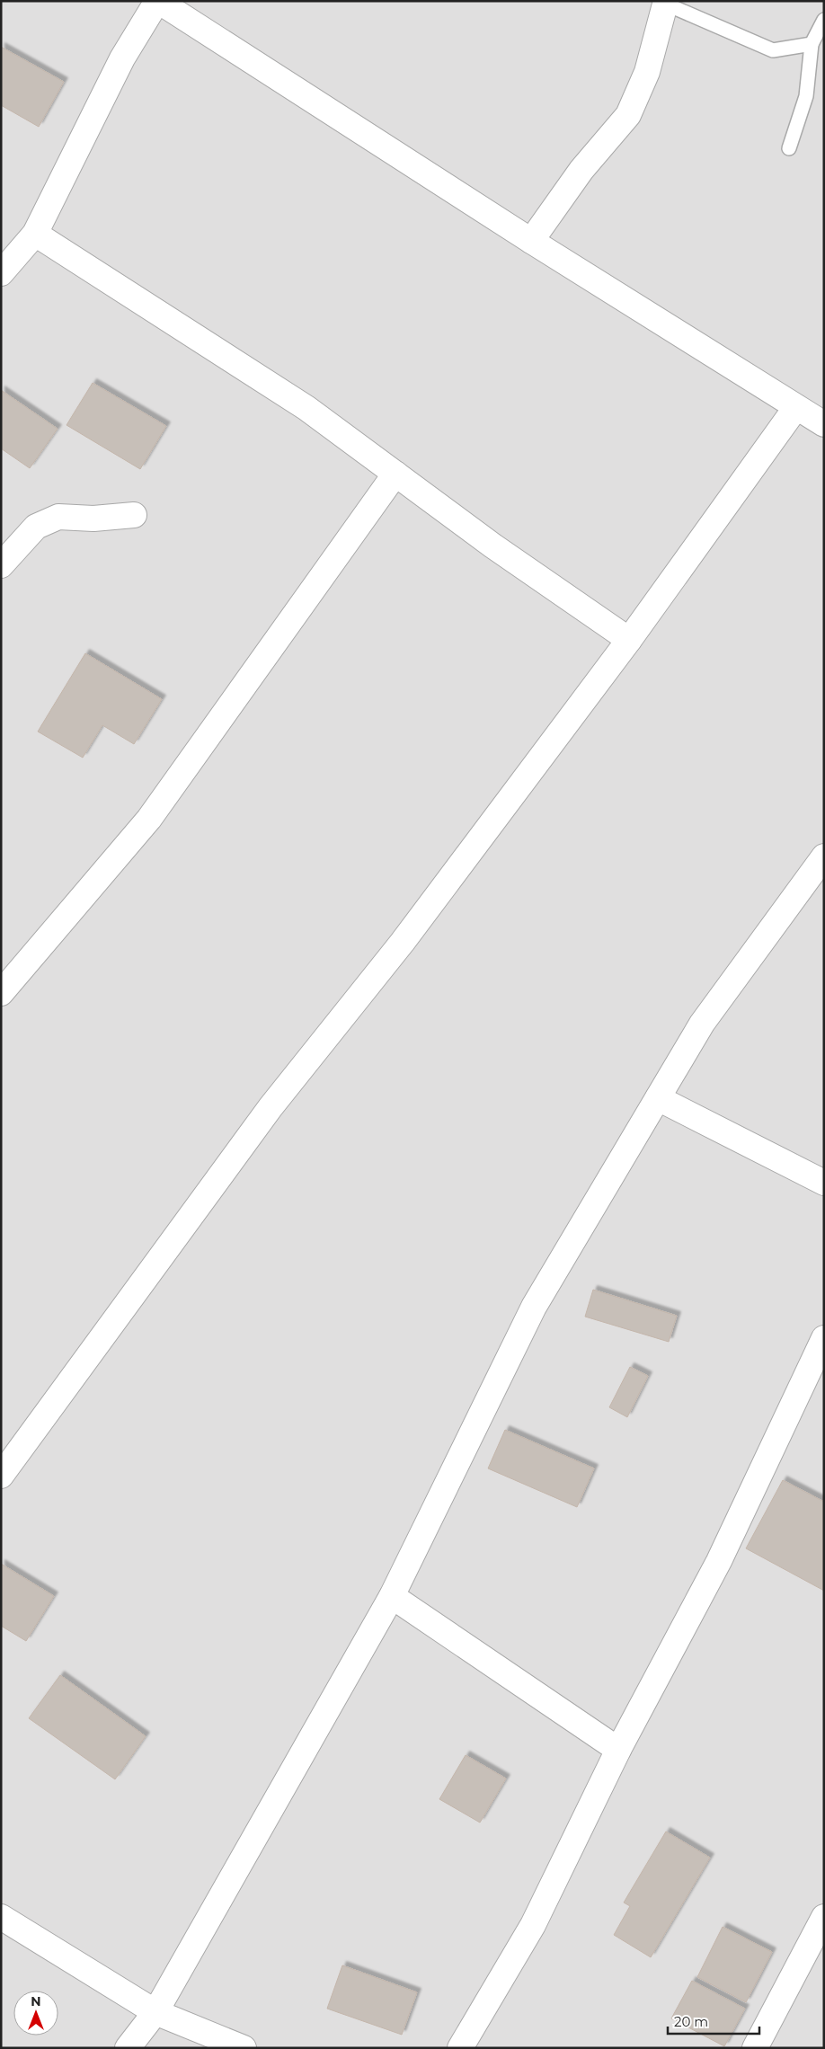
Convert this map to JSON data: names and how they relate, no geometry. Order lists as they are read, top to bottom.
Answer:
{
  "scale_bar": "20 m",
  "north": "top"
}
